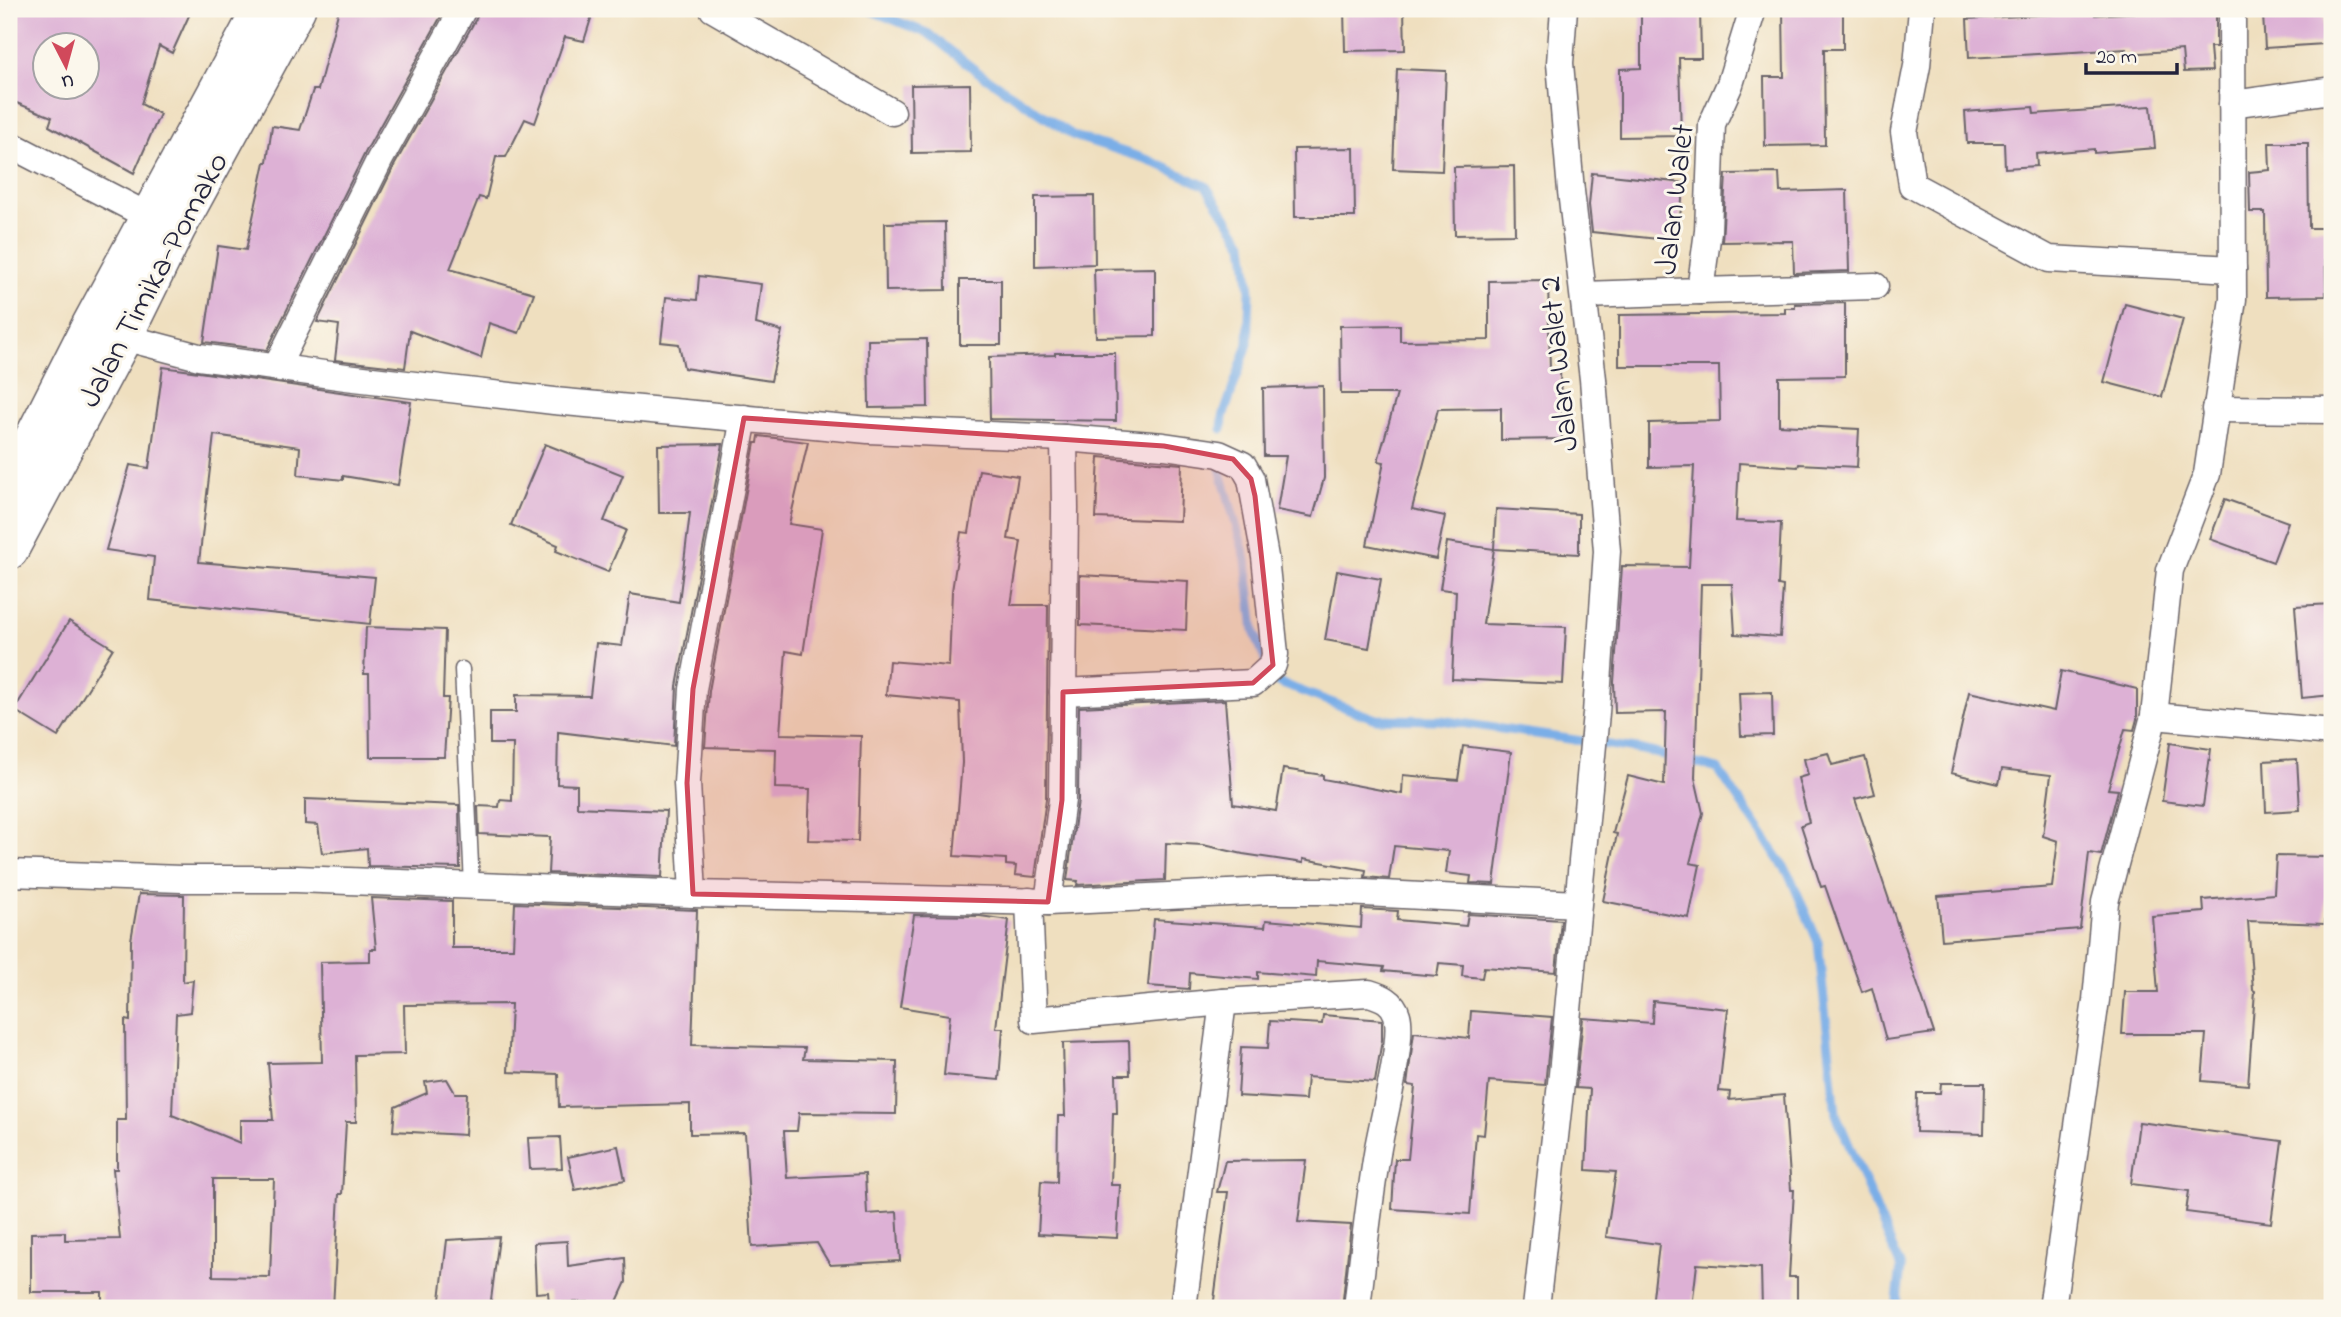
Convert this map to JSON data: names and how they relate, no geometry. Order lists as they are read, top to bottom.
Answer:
{
  "streets": {
    "highway": ["Jalan Timika-Pomako"],
    "street": ["Jalan Walet", "Jalan Walet 2"]
  },
  "crossings": [
    ["Jalan Walet", "Jalan Walet 2"]
  ],
  "scale_bar": "20 m",
  "north": "bottom"
}
